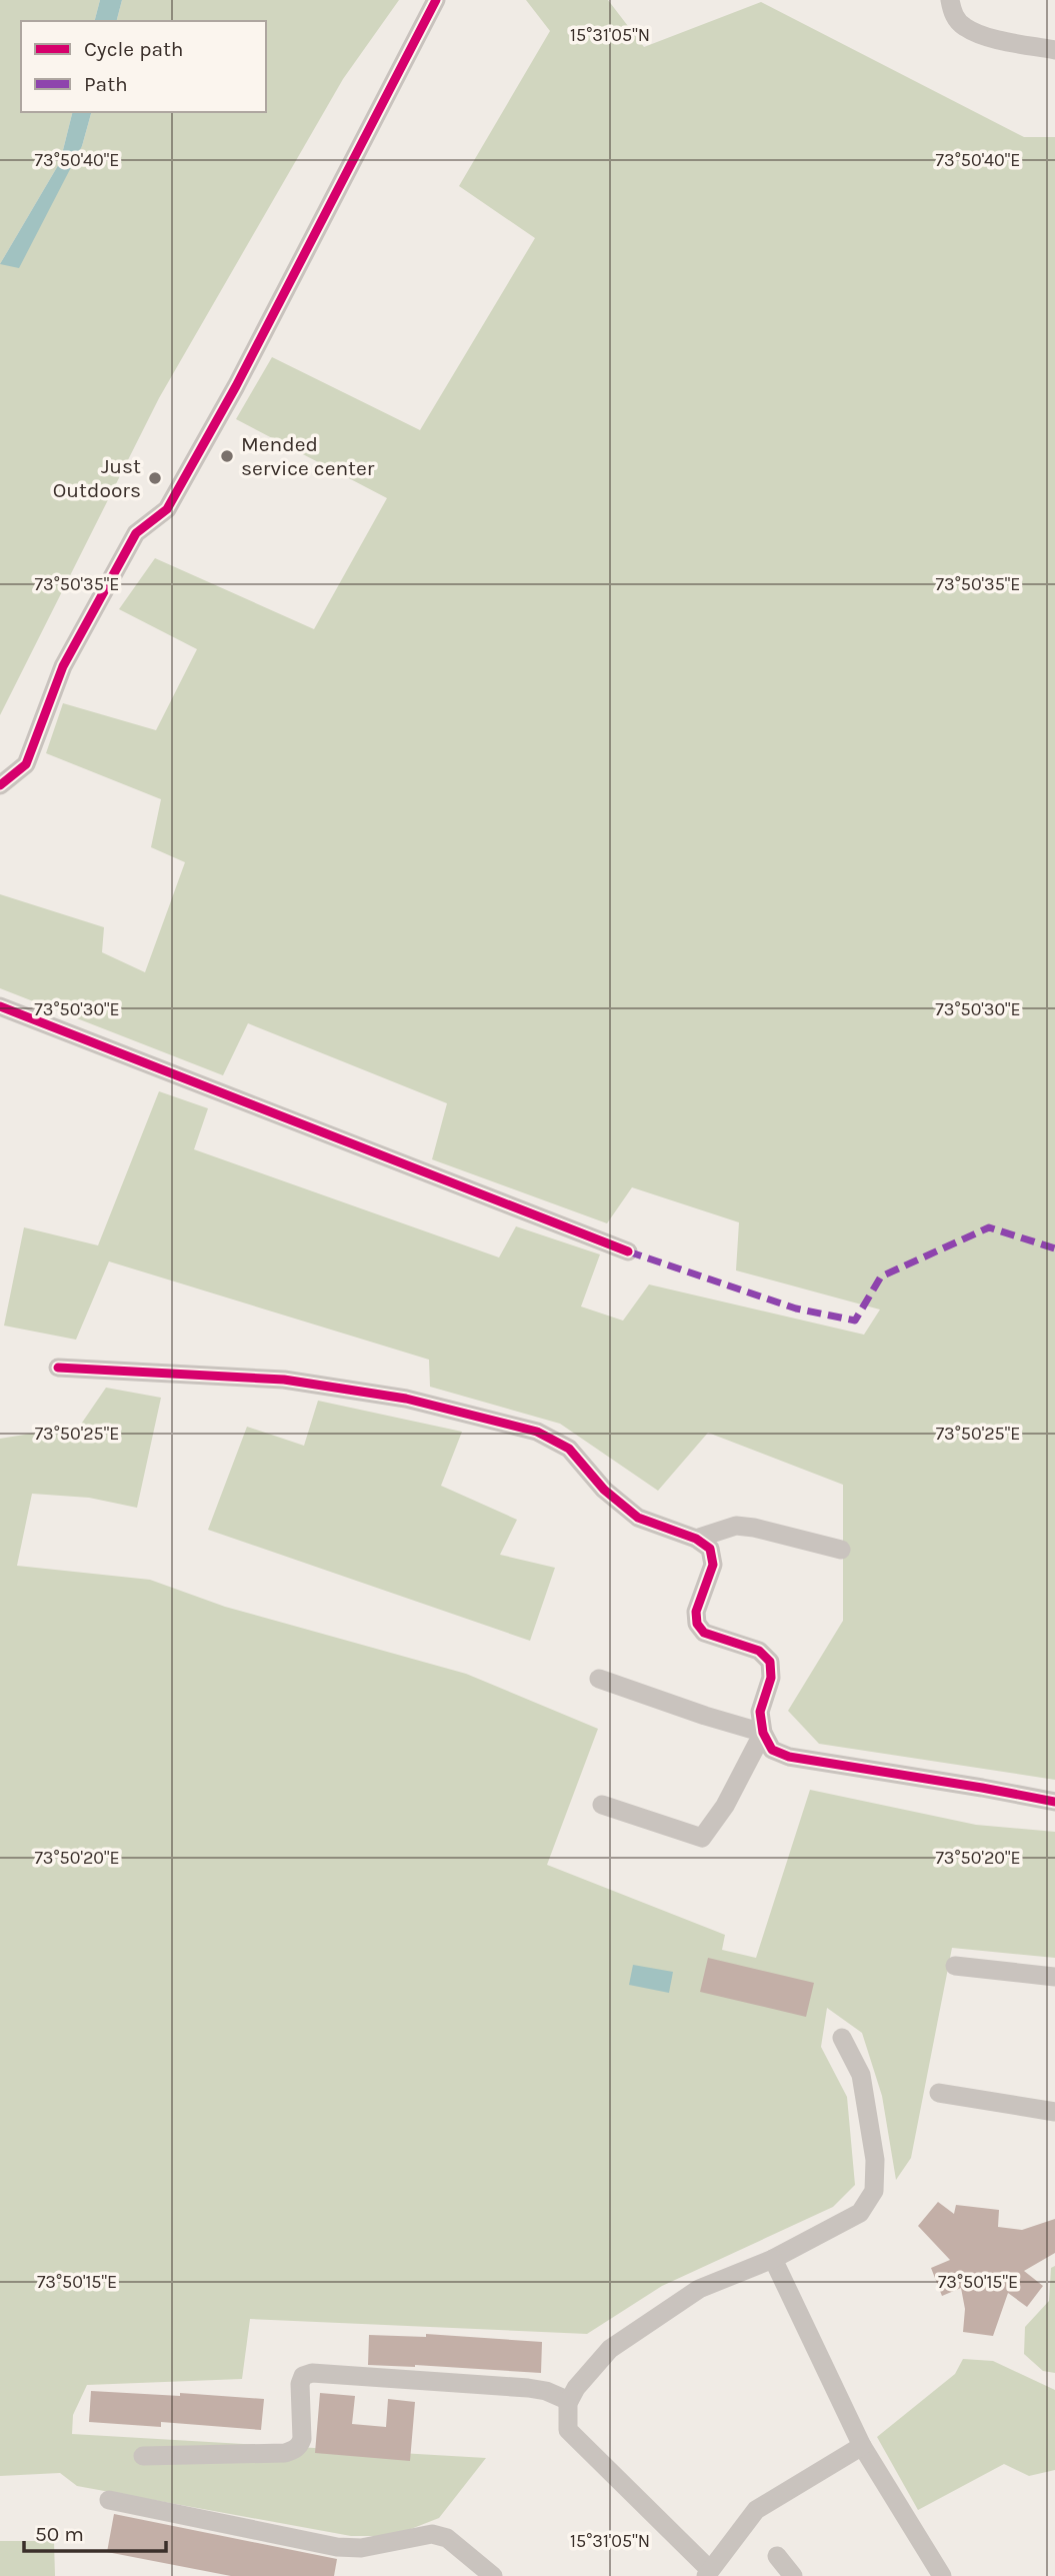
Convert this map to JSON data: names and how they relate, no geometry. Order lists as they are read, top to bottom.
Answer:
{
  "places": ["Mended service center", "Just Outdoors"],
  "legend": ["Cycle path", "Path"],
  "scale_bar": "50 m",
  "coordinates": [
    "15°31'05\"N",
    "73°50'40\"E",
    "73°50'35\"E",
    "73°50'30\"E",
    "73°50'25\"E",
    "73°50'20\"E",
    "73°50'15\"E"
  ]
}
